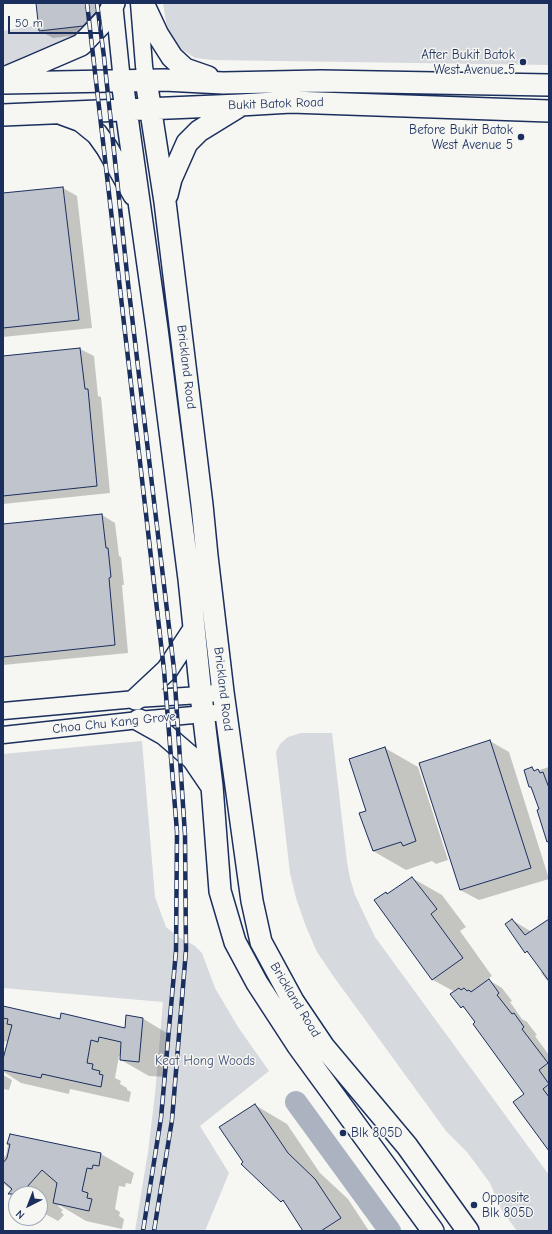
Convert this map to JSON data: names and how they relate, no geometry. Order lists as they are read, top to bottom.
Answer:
{
  "streets": {
    "main road": ["Bukit Batok Road", "Brickland Road"],
    "street": ["Choa Chu Kang Grove"]
  },
  "crossings": [
    ["Bukit Batok Road", "Brickland Road"],
    ["Brickland Road", "Choa Chu Kang Grove"]
  ],
  "parks": ["Keat Hong Woods"],
  "places": [
    "After Bukit Batok West Avenue 5",
    "Before Bukit Batok West Avenue 5",
    "Blk 805D",
    "Opposite Blk 805D"
  ],
  "scale_bar": "50 m",
  "north": "bottom left"
}
